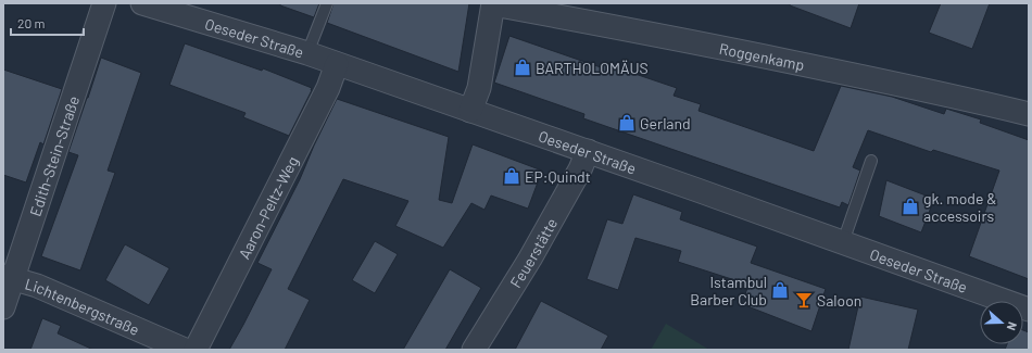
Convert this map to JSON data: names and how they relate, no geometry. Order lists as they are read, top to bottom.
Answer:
{
  "streets": {
    "street": [
      "Oeseder Straße",
      "Roggenkamp",
      "Edith-Stein-Straße",
      "Aaron-Peltz-Weg",
      "Feuerstätte",
      "Lichtenbergstraße"
    ]
  },
  "crossings": [
    ["Oeseder Straße", "Aaron-Peltz-Weg"],
    ["Oeseder Straße", "Feuerstätte"],
    ["Edith-Stein-Straße", "Lichtenbergstraße"]
  ],
  "places": {
    "shop": [
      "BARTHOLOMÄUS",
      "Gerland",
      "EP:Quindt",
      "gk. mode & accessoirs",
      "Istambul Barber Club"
    ],
    "bar": ["Saloon"]
  },
  "scale_bar": "20 m",
  "north": "right"
}
